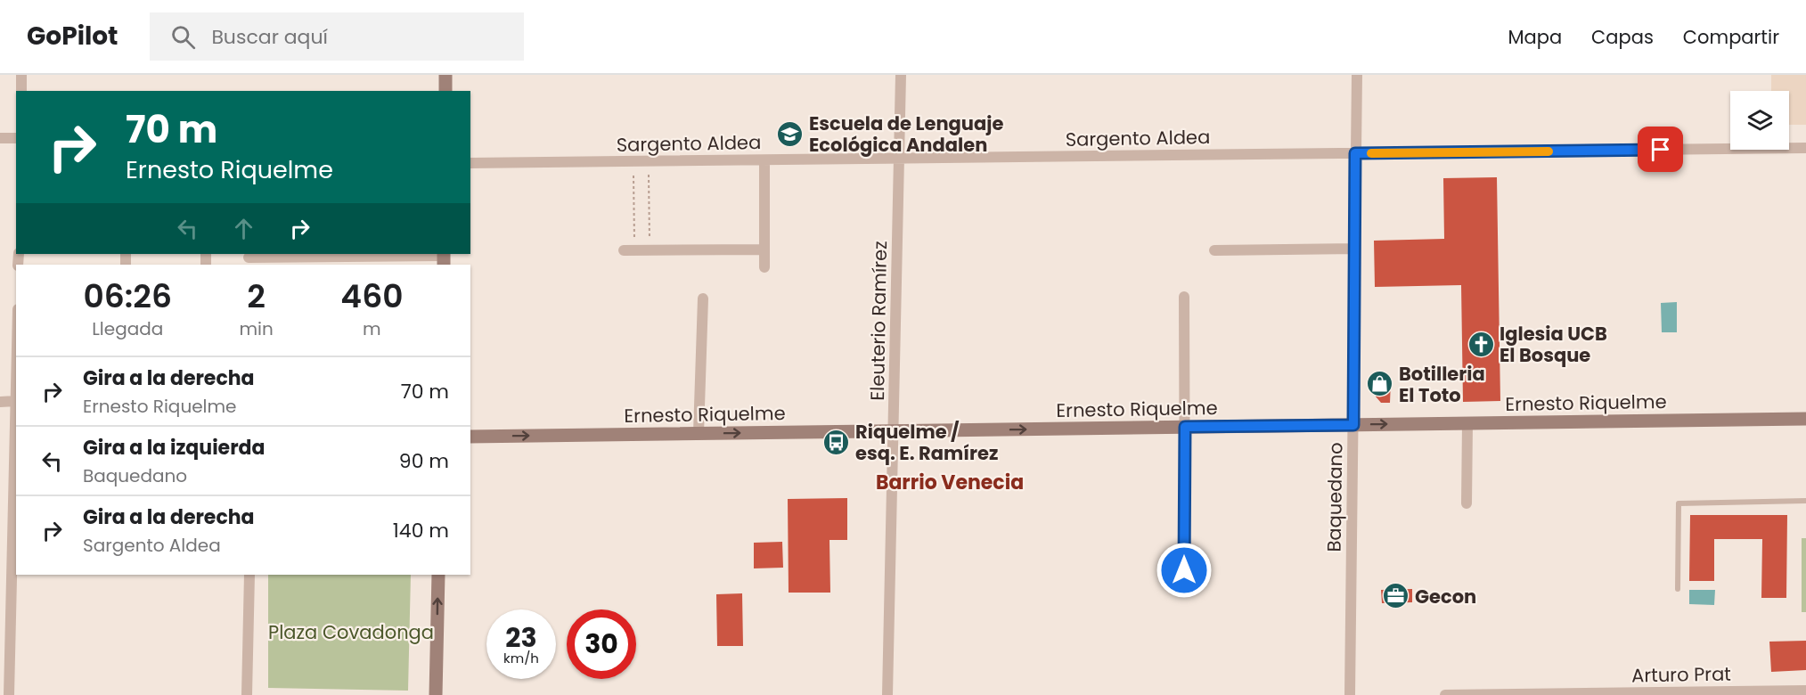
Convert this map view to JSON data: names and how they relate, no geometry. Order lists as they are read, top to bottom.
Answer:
{
  "streets": {
    "street": [
      "Sargento Aldea",
      "Eleuterio Ramírez",
      "Ernesto Riquelme",
      "Baquedano",
      "Arturo Prat"
    ]
  },
  "crossings": [
    ["Sargento Aldea", "Eleuterio Ramírez"],
    ["Sargento Aldea", "Baquedano"],
    ["Eleuterio Ramírez", "Ernesto Riquelme"],
    ["Ernesto Riquelme", "Baquedano"]
  ],
  "one_way": ["Ernesto Riquelme"],
  "districts": ["Barrio Venecia"],
  "parks": ["Plaza Covadonga"],
  "places": {
    "school or university": ["Escuela de Lenguaje Ecológica Andalen"],
    "church": ["Iglesia UCB El Bosque"],
    "shop": ["Botilleria El Toto"],
    "bus stop": ["Riquelme / esq. E. Ramírez"],
    "office": ["Gecon"]
  },
  "page": {
    "header": "GoPilot",
    "search": "Buscar aquí",
    "nav": ["Mapa", "Capas", "Compartir"],
    "turn": ["70 m", "Ernesto Riquelme"],
    "eta": [
      "06:26",
      "Llegada",
      "2",
      "min",
      "460",
      "m"
    ],
    "list": [
      {
        "name": "Gira a la derecha",
        "note": "Ernesto Riquelme",
        "value": "70 m"
      },
      {
        "name": "Gira a la izquierda",
        "note": "Baquedano",
        "value": "90 m"
      },
      {
        "name": "Gira a la derecha",
        "note": "Sargento Aldea",
        "value": "140 m"
      }
    ],
    "speed": "23 km/h",
    "limit": "30"
  }
}
